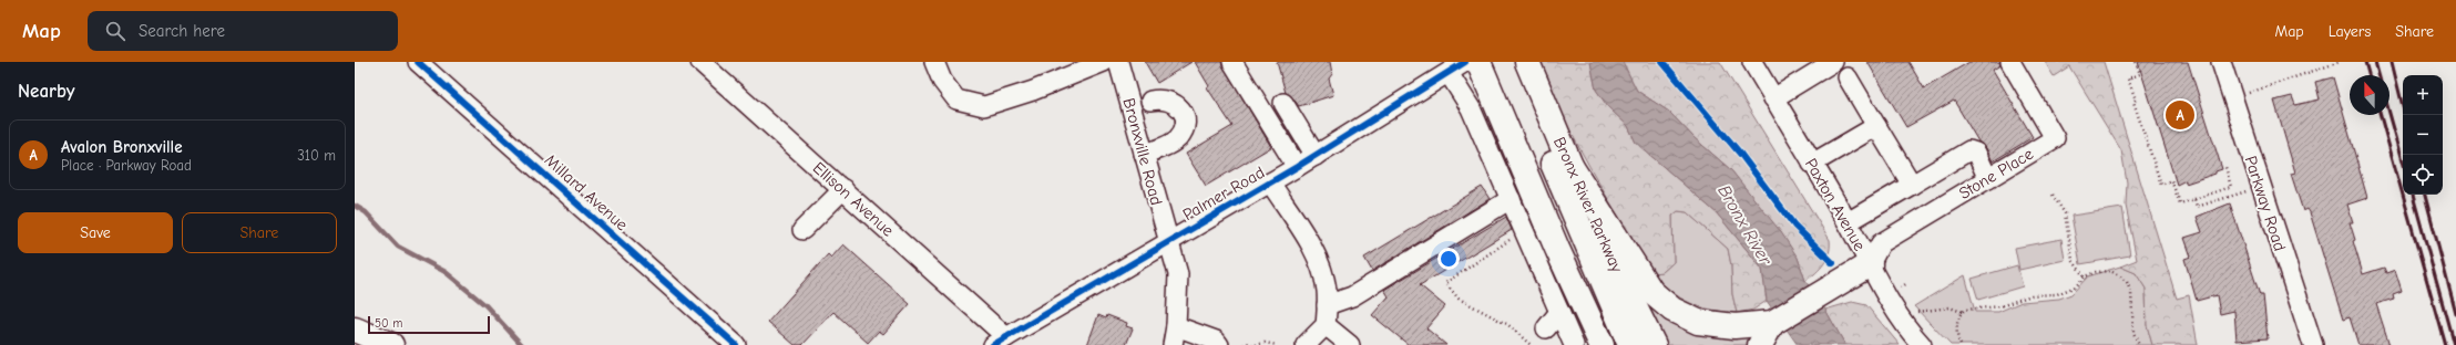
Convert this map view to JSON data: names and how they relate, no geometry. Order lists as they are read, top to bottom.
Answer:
{
  "streets": {
    "highway": ["Bronx River Parkway"],
    "street": [
      "Bronxville Road",
      "Stone Place",
      "Millard Avenue",
      "Palmer Road",
      "Ellison Avenue",
      "Parkway Road",
      "Paxton Avenue"
    ]
  },
  "crossings": [
    ["Bronxville Road", "Palmer Road"],
    ["Stone Place", "Paxton Avenue"],
    ["Palmer Road", "Ellison Avenue"]
  ],
  "water": ["Bronx River"],
  "scale_bar": "50 m",
  "north": "top",
  "page": {
    "header": "Map",
    "search": "Search here",
    "nav": ["Map", "Layers", "Share"],
    "heading": "Nearby",
    "map_buttons": ["+", "−"],
    "pins": "A",
    "list": [
      {
        "mark": "A",
        "name": "Avalon Bronxville",
        "note": "Place · Parkway Road",
        "value": "310 m"
      }
    ],
    "buttons": ["Save", "Share"],
    "scale": "50 m"
  }
}
